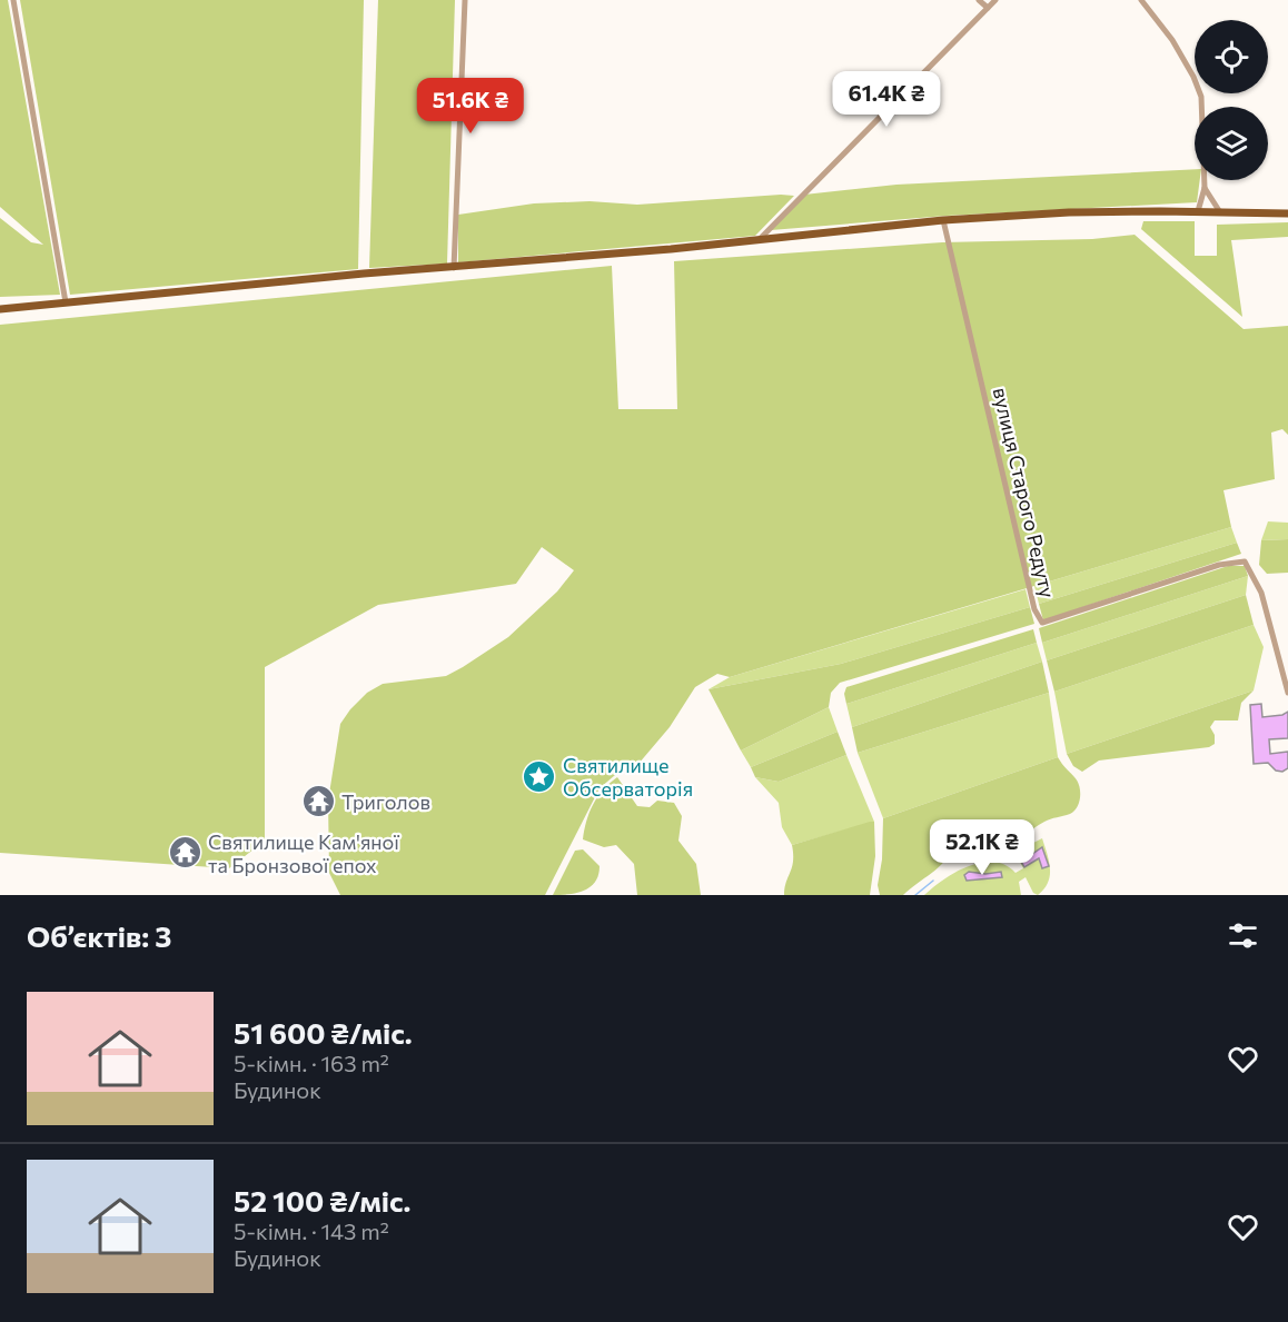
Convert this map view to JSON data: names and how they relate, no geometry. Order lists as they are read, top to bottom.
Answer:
{
  "streets": {
    "street": ["вулиця Старого Редуту"]
  },
  "places": {
    "place": ["Святилище Обсерваторія"],
    "temple": ["Триголов", "Святилище Кам'яної та Бронзової епох"]
  },
  "page": {
    "price": ["61.4K ₴", "51.6K ₴", "52.1K ₴"],
    "heading": "Об’єктів: 3",
    "list": [
      {
        "name": "51 600 ₴/міс.",
        "note": "5-кімн. · 163 m² · Будинок"
      },
      {
        "name": "52 100 ₴/міс.",
        "note": "5-кімн. · 143 m² · Будинок"
      }
    ]
  }
}
